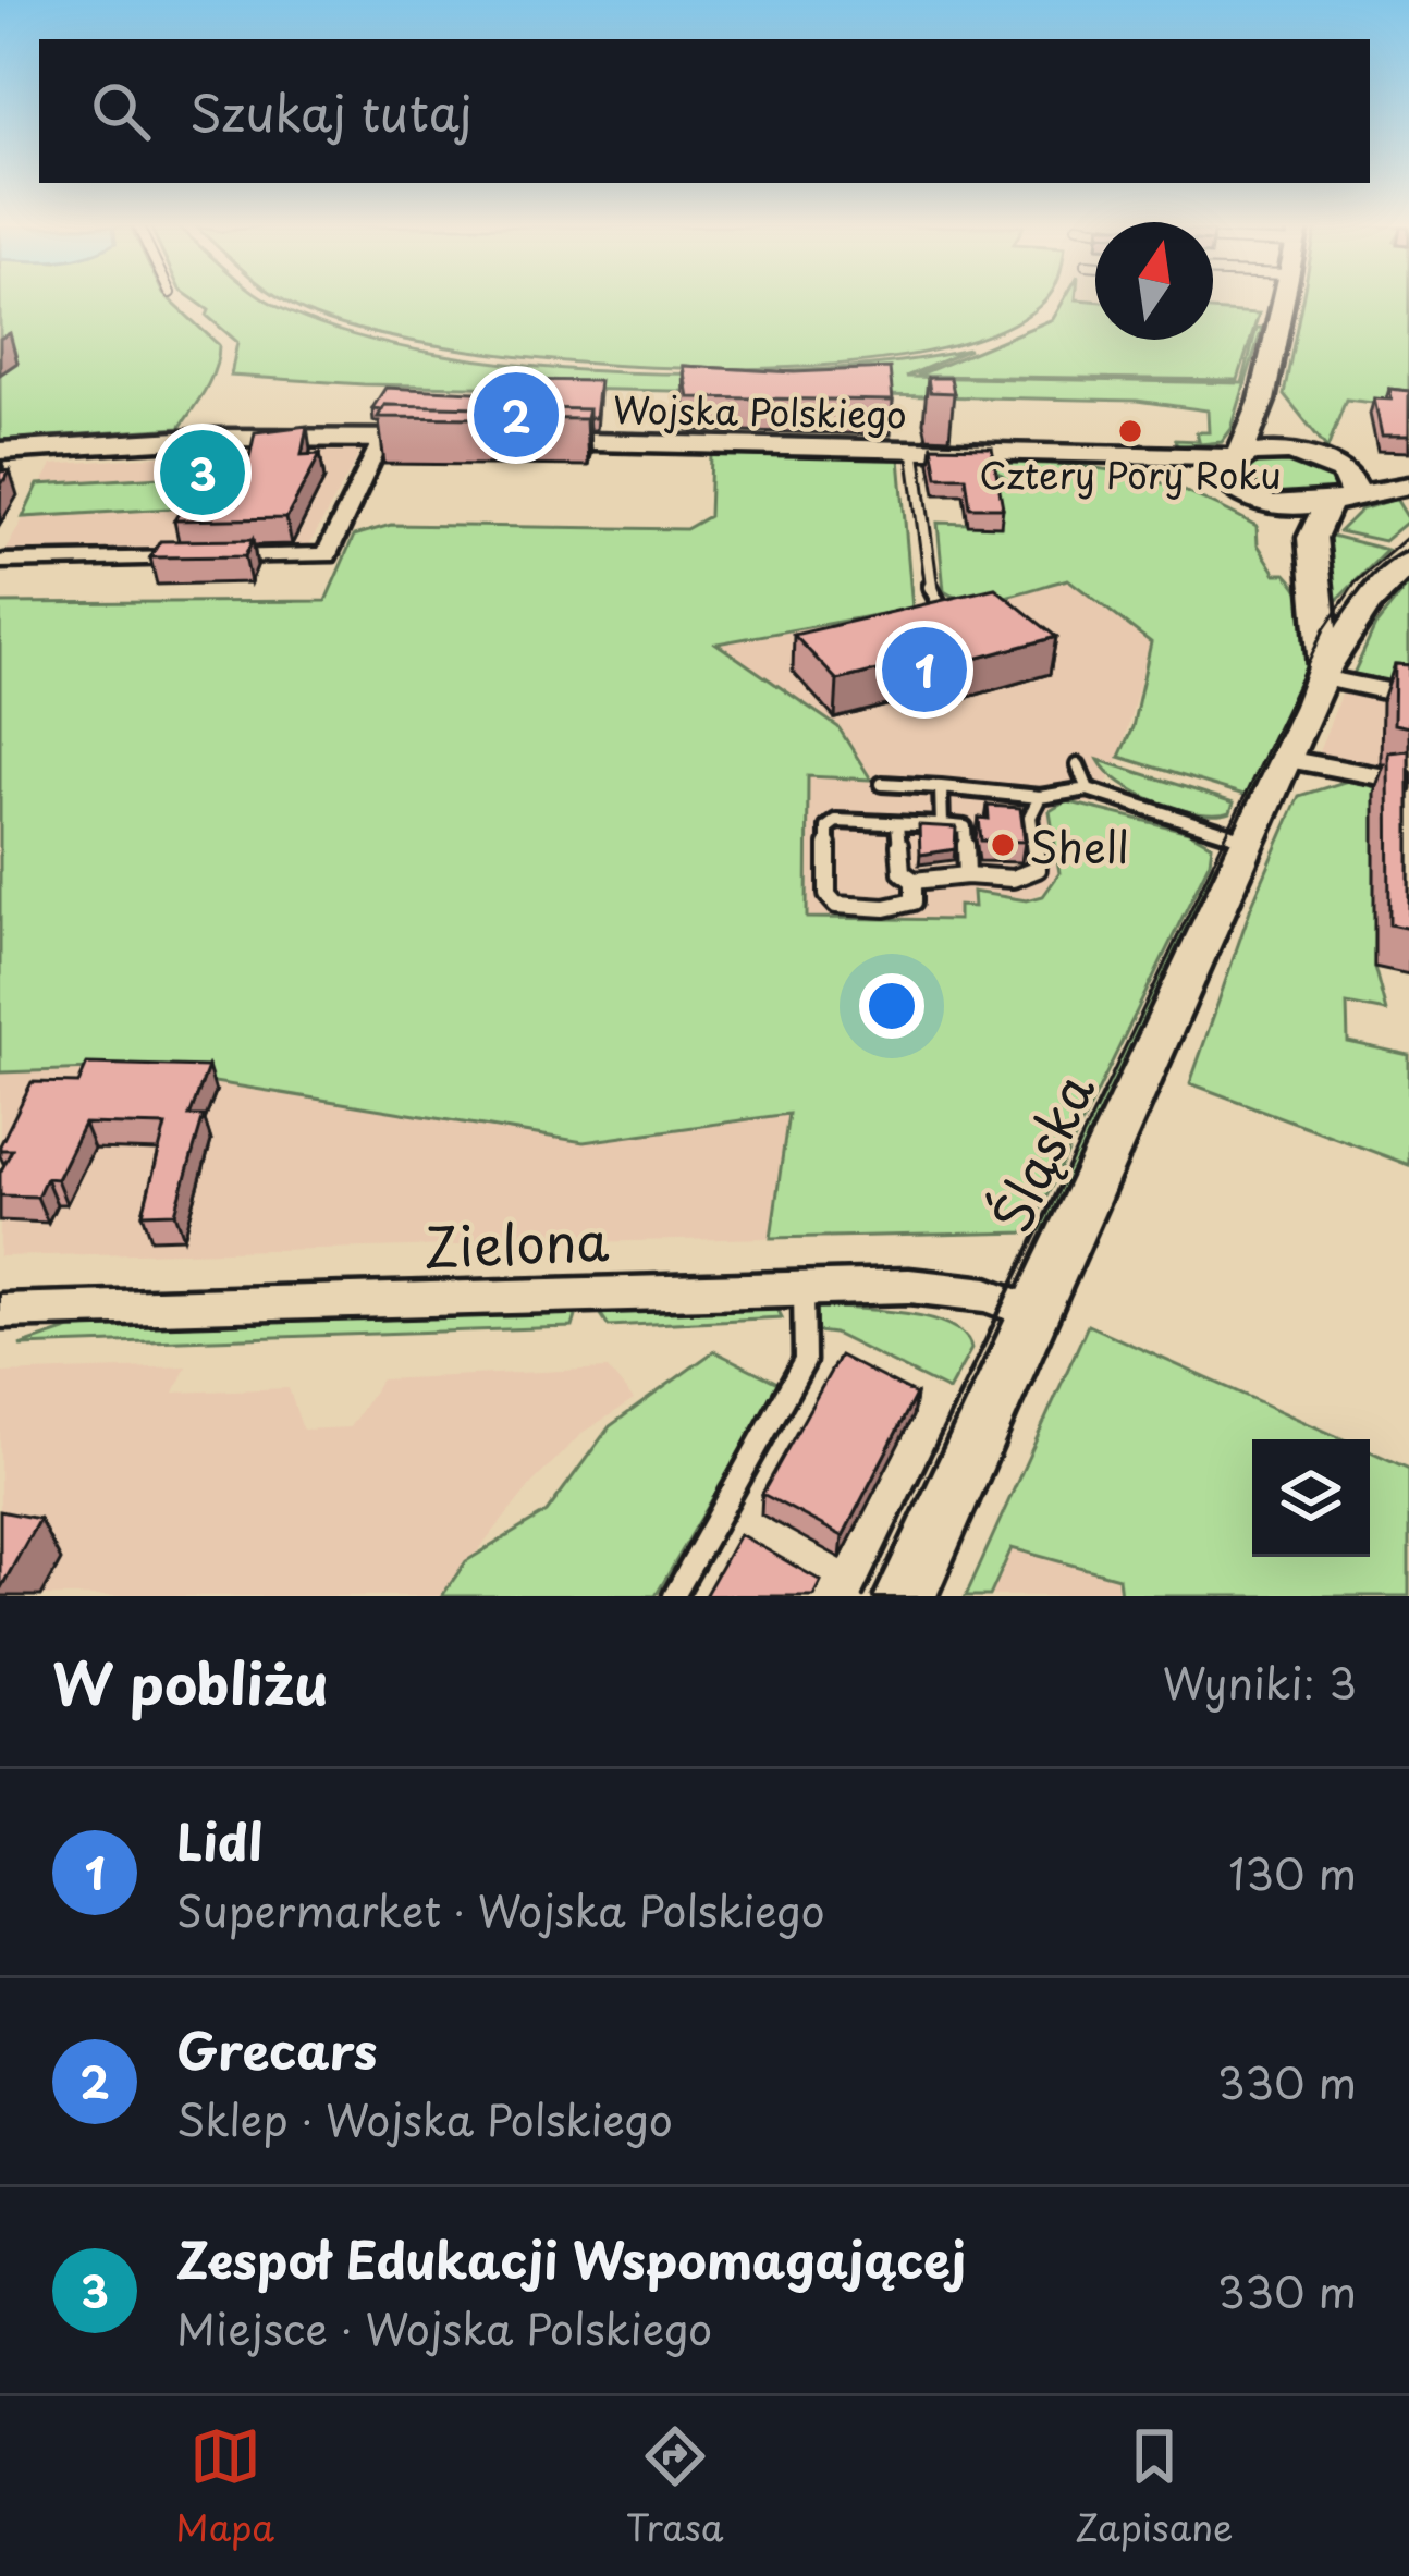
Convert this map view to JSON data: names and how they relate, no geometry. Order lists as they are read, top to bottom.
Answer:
{
  "streets": {
    "street": ["Wojska Polskiego", "Śląska", "Zielona"]
  },
  "crossings": [
    ["Śląska", "Zielona"]
  ],
  "places": ["Cztery Pory Roku", "Shell"],
  "north": "top",
  "page": {
    "search": "Szukaj tutaj",
    "pins": ["2", "3", "1"],
    "heading": ["W pobliżu", "Wyniki: 3"],
    "list": [
      {
        "mark": "1",
        "name": "Lidl",
        "note": "Supermarket · Wojska Polskiego",
        "value": "130 m"
      },
      {
        "mark": "2",
        "name": "Grecars",
        "note": "Sklep · Wojska Polskiego",
        "value": "330 m"
      },
      {
        "mark": "3",
        "name": "Zespoł Edukacji Wspomagającej",
        "note": "Miejsce · Wojska Polskiego",
        "value": "330 m"
      }
    ],
    "nav": ["Mapa", "Trasa", "Zapisane"]
  }
}
